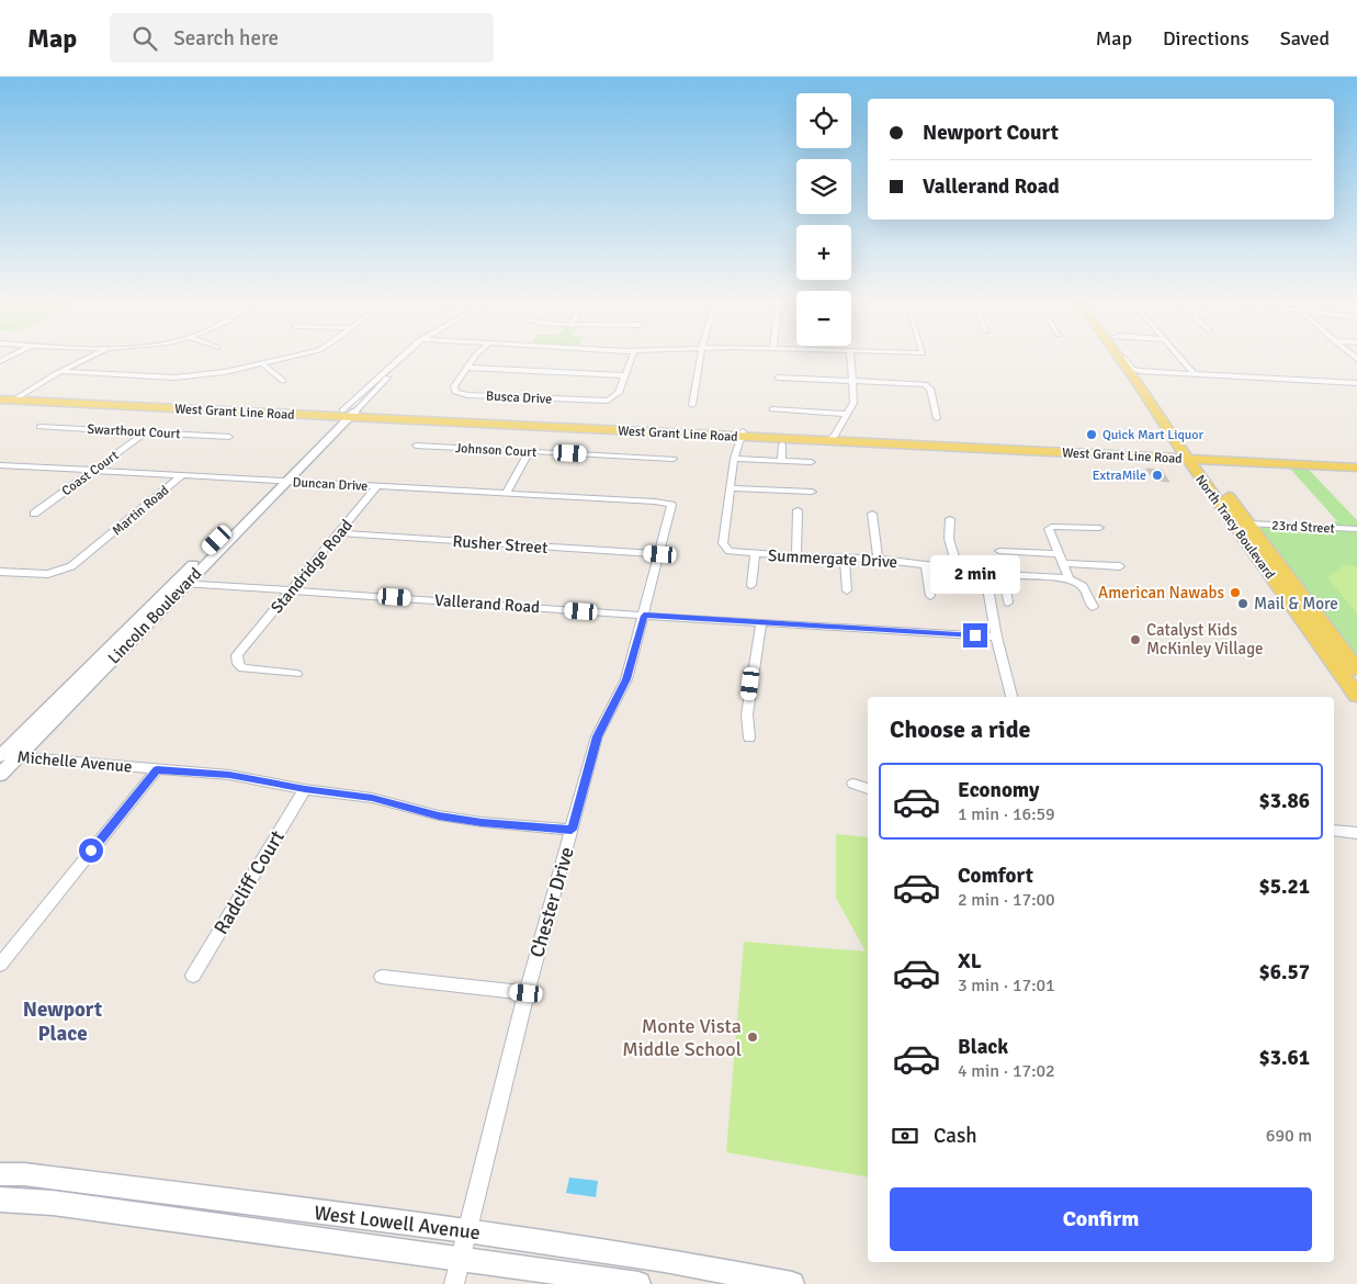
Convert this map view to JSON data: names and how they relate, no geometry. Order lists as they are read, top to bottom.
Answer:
{
  "streets": {
    "main road": ["West Grant Line Road", "North Tracy Boulevard"],
    "street": [
      "Busca Drive",
      "Swarthout Court",
      "Johnson Court",
      "Coast Court",
      "Duncan Drive",
      "Martin Road",
      "23rd Street",
      "Rusher Street",
      "Summergate Drive",
      "Standridge Road",
      "Vallerand Road",
      "Lincoln Boulevard",
      "Michelle Avenue",
      "Radcliff Court",
      "Chester Drive",
      "West Lowell Avenue"
    ]
  },
  "crossings": [
    ["West Grant Line Road", "North Tracy Boulevard"],
    ["West Grant Line Road", "Summergate Drive"],
    ["West Grant Line Road", "Lincoln Boulevard"],
    ["Swarthout Court", "Coast Court"],
    ["Coast Court", "Duncan Drive"],
    ["Duncan Drive", "Martin Road"],
    ["Duncan Drive", "Standridge Road"],
    ["Duncan Drive", "Lincoln Boulevard"],
    ["Duncan Drive", "Chester Drive"],
    ["North Tracy Boulevard", "23rd Street"],
    ["Rusher Street", "Standridge Road"],
    ["Rusher Street", "Chester Drive"],
    ["Standridge Road", "Vallerand Road"],
    ["Vallerand Road", "Lincoln Boulevard"],
    ["Vallerand Road", "Chester Drive"],
    ["Lincoln Boulevard", "Michelle Avenue"],
    ["Michelle Avenue", "Radcliff Court"],
    ["Michelle Avenue", "Chester Drive"],
    ["Chester Drive", "West Lowell Avenue"]
  ],
  "districts": ["Newport Place"],
  "places": [
    "Quick Mart Liquor",
    "ExtraMile",
    "American Nawabs",
    "Mail & More",
    "Catalyst Kids McKinley Village",
    "Monte Vista Middle School"
  ],
  "page": {
    "header": "Map",
    "search": "Search here",
    "nav": ["Map", "Directions", "Saved"],
    "map_buttons": ["+", "−"],
    "banner": ["Newport Court", "Vallerand Road"],
    "bubble": "2 min",
    "heading": "Choose a ride",
    "list": [
      {
        "name": "Economy",
        "note": "1 min · 16:59",
        "value": "$3.86"
      },
      {
        "name": "Comfort",
        "note": "2 min · 17:00",
        "value": "$5.21"
      },
      {
        "name": "XL",
        "note": "3 min · 17:01",
        "value": "$6.57"
      },
      {
        "name": "Black",
        "note": "4 min · 17:02",
        "value": "$3.61"
      }
    ],
    "pay": ["Cash", "690 m"],
    "buttons": "Confirm"
  }
}
